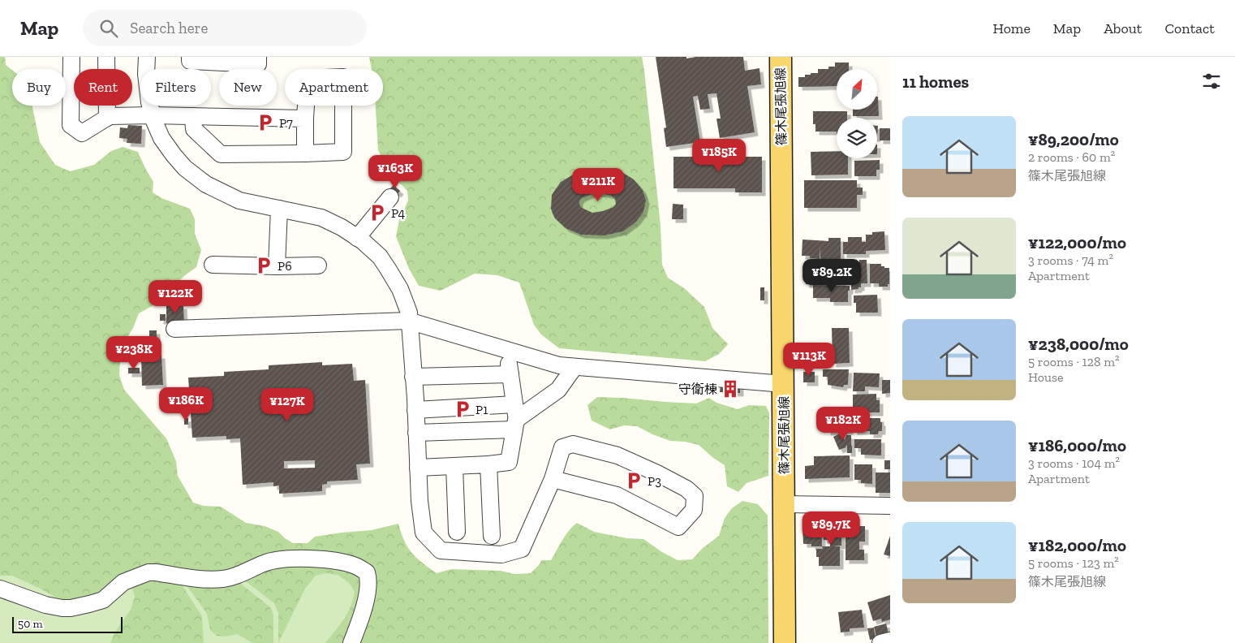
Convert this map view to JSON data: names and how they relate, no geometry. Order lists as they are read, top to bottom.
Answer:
{
  "streets": {
    "main road": ["篠木尾張旭線"]
  },
  "places": {
    "parking": [
      "P7",
      "P4",
      "P6",
      "P1",
      "P3"
    ],
    "building": ["守衛棟"]
  },
  "scale_bar": "50 m",
  "north": "top right",
  "page": {
    "header": "Map",
    "search": "Search here",
    "nav": [
      "Home",
      "Map",
      "About",
      "Contact"
    ],
    "heading": "11 homes",
    "chip": [
      "Buy",
      "Rent",
      "Filters",
      "New",
      "Apartment"
    ],
    "list": [
      {
        "name": "¥89,200/mo",
        "note": "2 rooms · 60 m² · 篠木尾張旭線"
      },
      {
        "name": "¥122,000/mo",
        "note": "3 rooms · 74 m² · Apartment"
      },
      {
        "name": "¥238,000/mo",
        "note": "5 rooms · 128 m² · House"
      },
      {
        "name": "¥186,000/mo",
        "note": "3 rooms · 104 m² · Apartment"
      },
      {
        "name": "¥182,000/mo",
        "note": "5 rooms · 123 m² · 篠木尾張旭線"
      }
    ],
    "price": [
      "¥185K",
      "¥163K",
      "¥211K",
      "¥89.2K",
      "¥122K",
      "¥238K",
      "¥113K",
      "¥186K",
      "¥127K",
      "¥182K",
      "¥89.7K"
    ],
    "scale": "50 m"
  }
}
